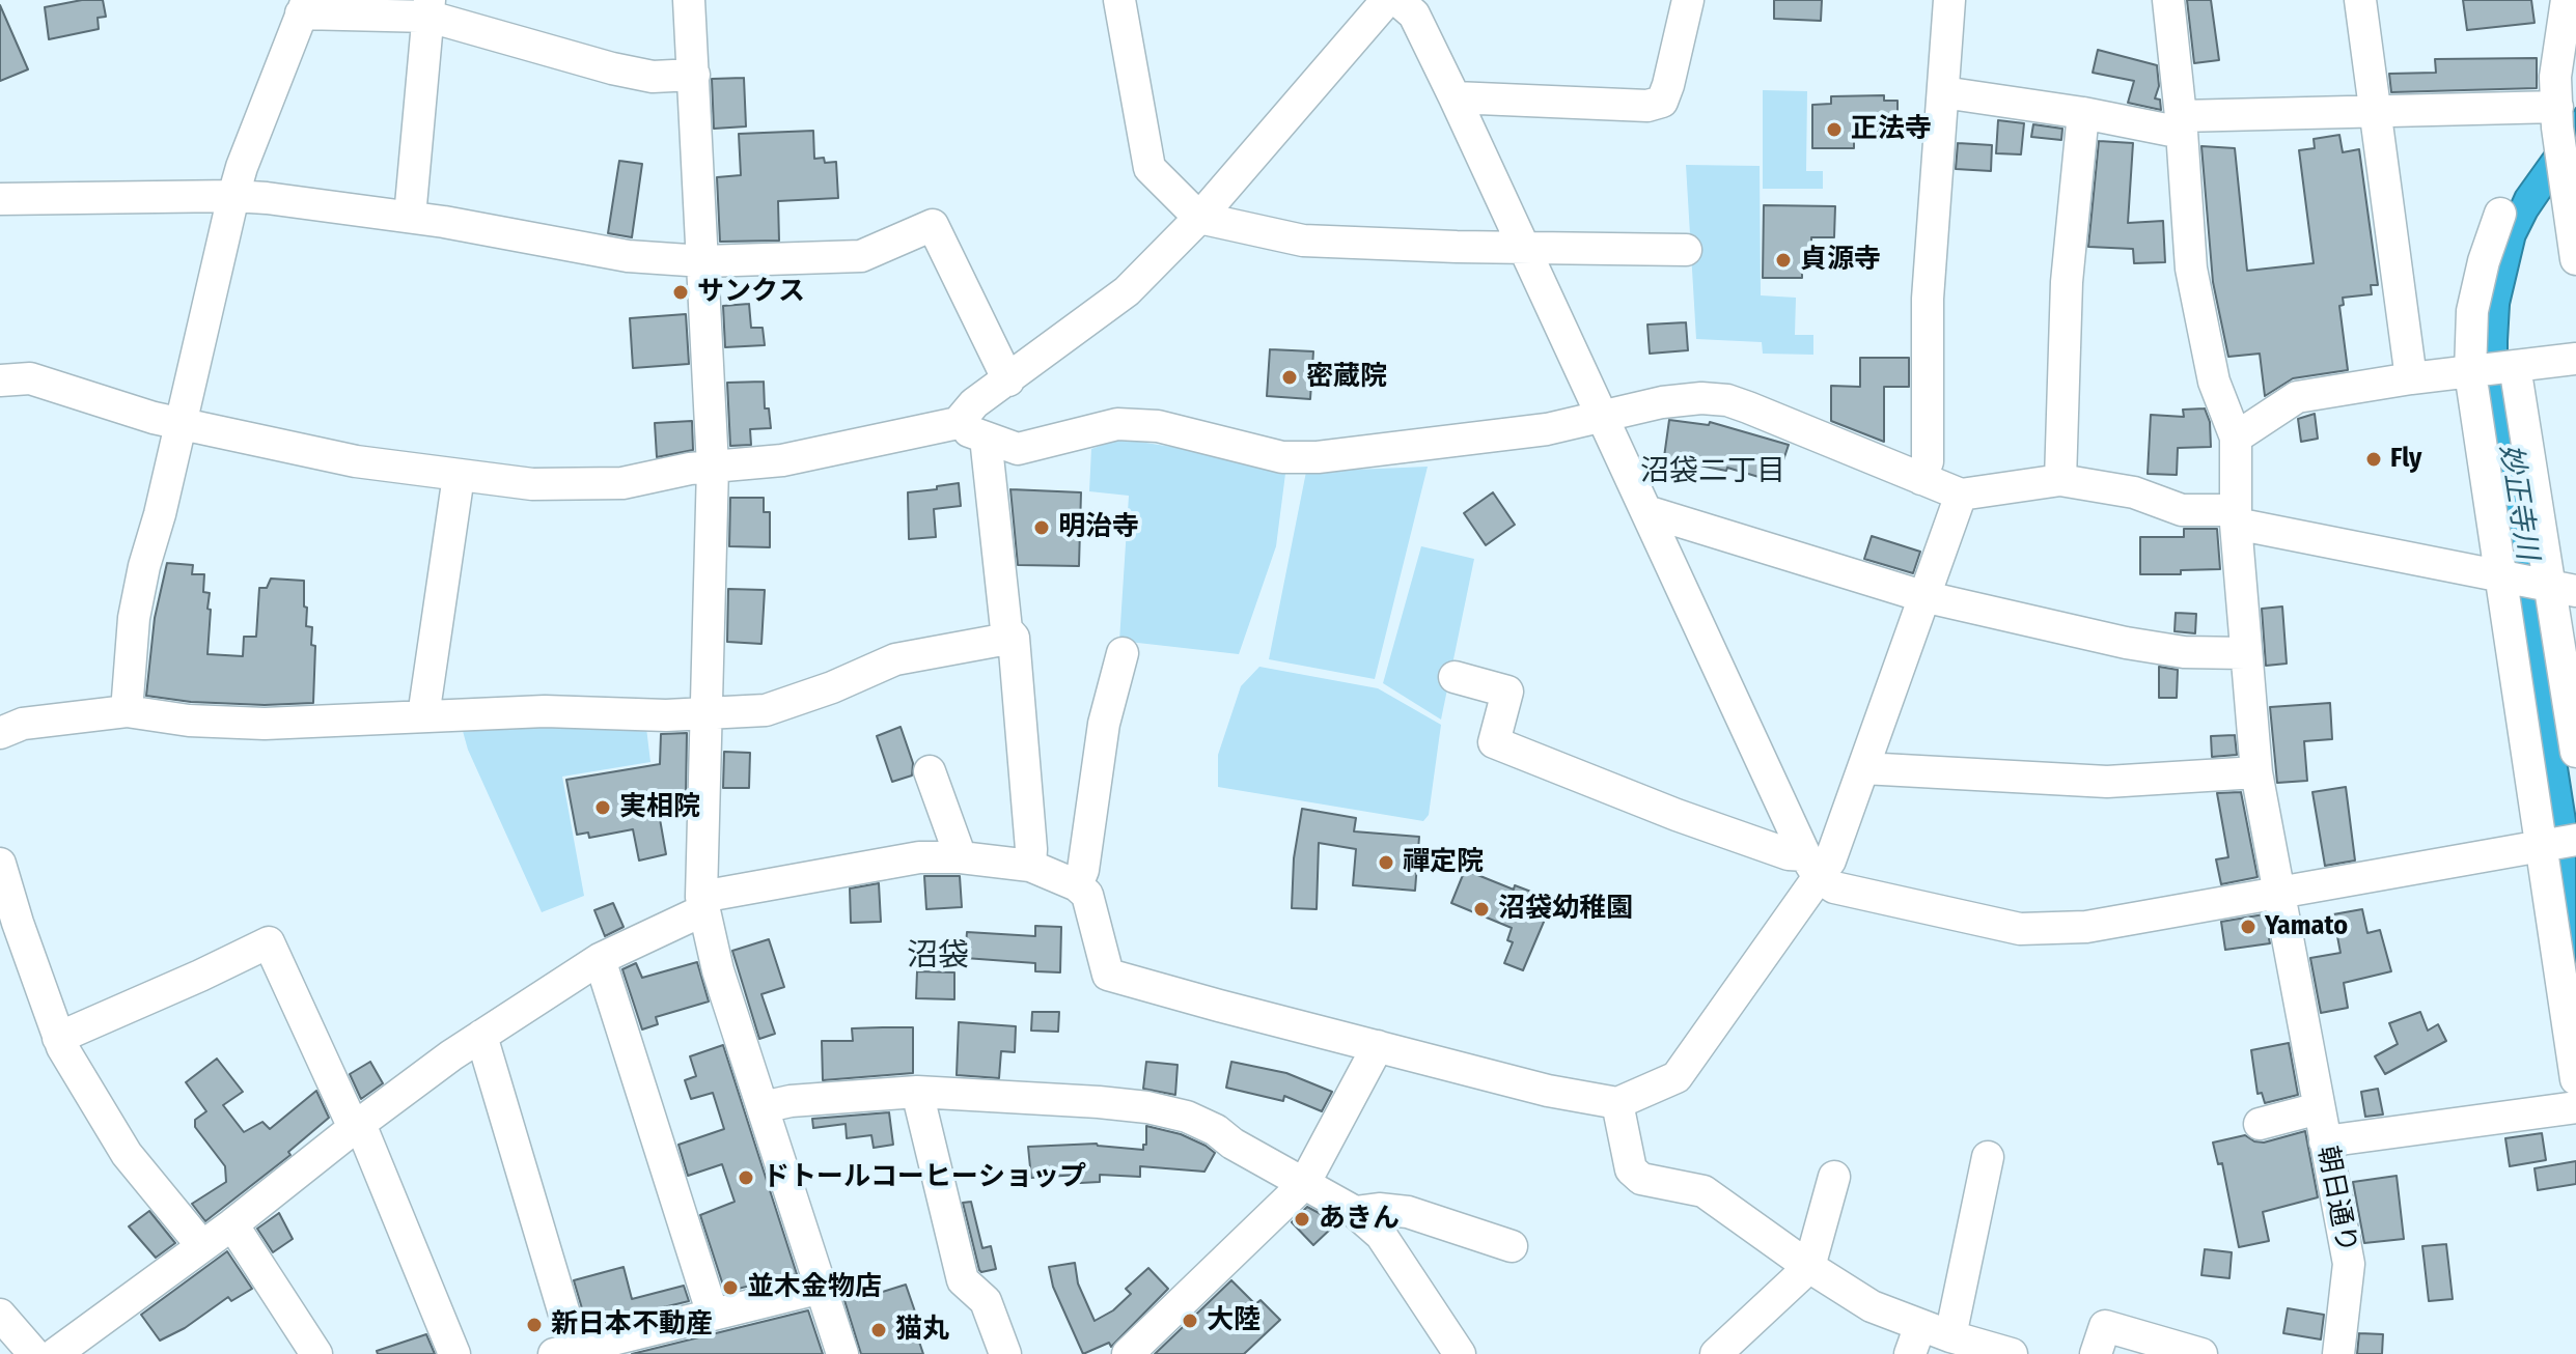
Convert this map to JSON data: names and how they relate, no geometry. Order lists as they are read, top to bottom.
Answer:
{
  "streets": {
    "street": ["朝日通り"]
  },
  "districts": ["沼袋二丁目", "沼袋"],
  "water": ["妙正寺川"],
  "places": [
    "正法寺",
    "貞源寺",
    "サンクス",
    "密蔵院",
    "Fly",
    "明治寺",
    "実相院",
    "禪定院",
    "沼袋幼稚園",
    "Yamato",
    "ドトールコーヒーショップ",
    "あきん",
    "並木金物店",
    "大陸",
    "新日本不動産",
    "猫丸"
  ]
}
